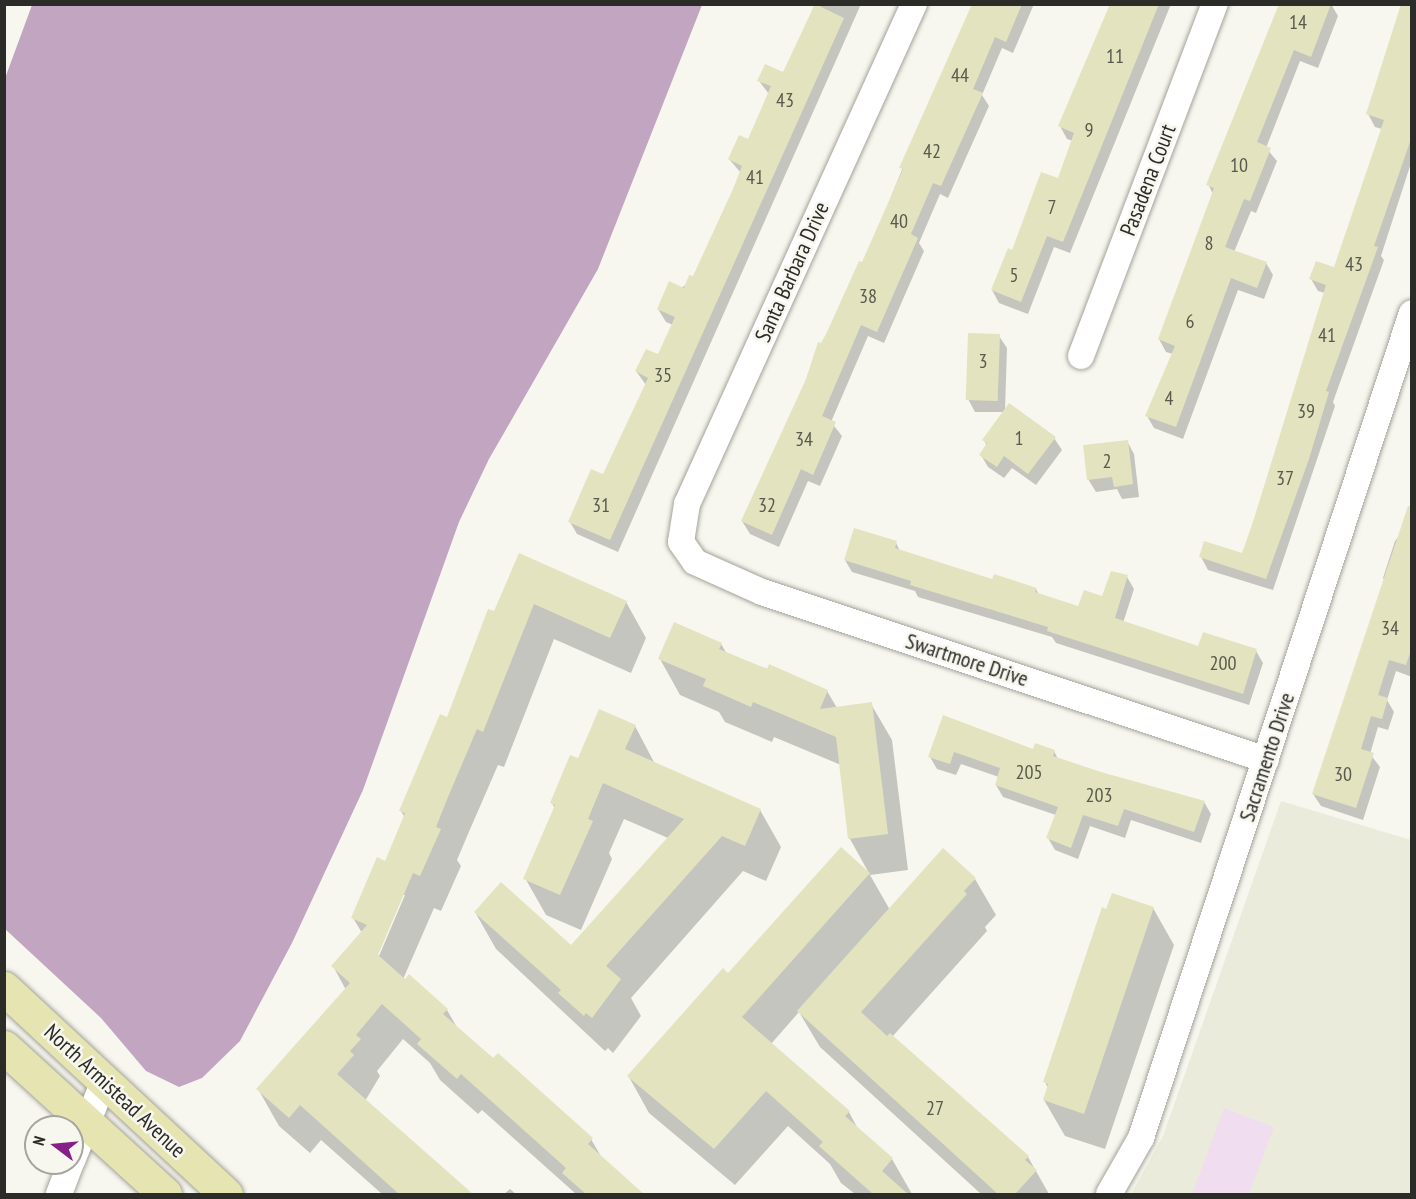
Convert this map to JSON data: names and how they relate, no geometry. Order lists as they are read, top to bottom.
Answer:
{
  "streets": {
    "main road": ["North Armistead Avenue"],
    "street": [
      "Pasadena Court",
      "Santa Barbara Drive",
      "Swartmore Drive",
      "Sacramento Drive"
    ]
  },
  "crossings": [
    ["Santa Barbara Drive", "Swartmore Drive"],
    ["Swartmore Drive", "Sacramento Drive"]
  ],
  "house_numbers": [
    "14",
    "11",
    "44",
    "43",
    "9",
    "42",
    "10",
    "41",
    "7",
    "40",
    "8",
    "43",
    "5",
    "38",
    "6",
    "41",
    "3",
    "35",
    "4",
    "39",
    "1",
    "34",
    "2",
    "37",
    "31",
    "32",
    "34",
    "200",
    "205",
    "30",
    "203",
    "27"
  ],
  "north": "left"
}
